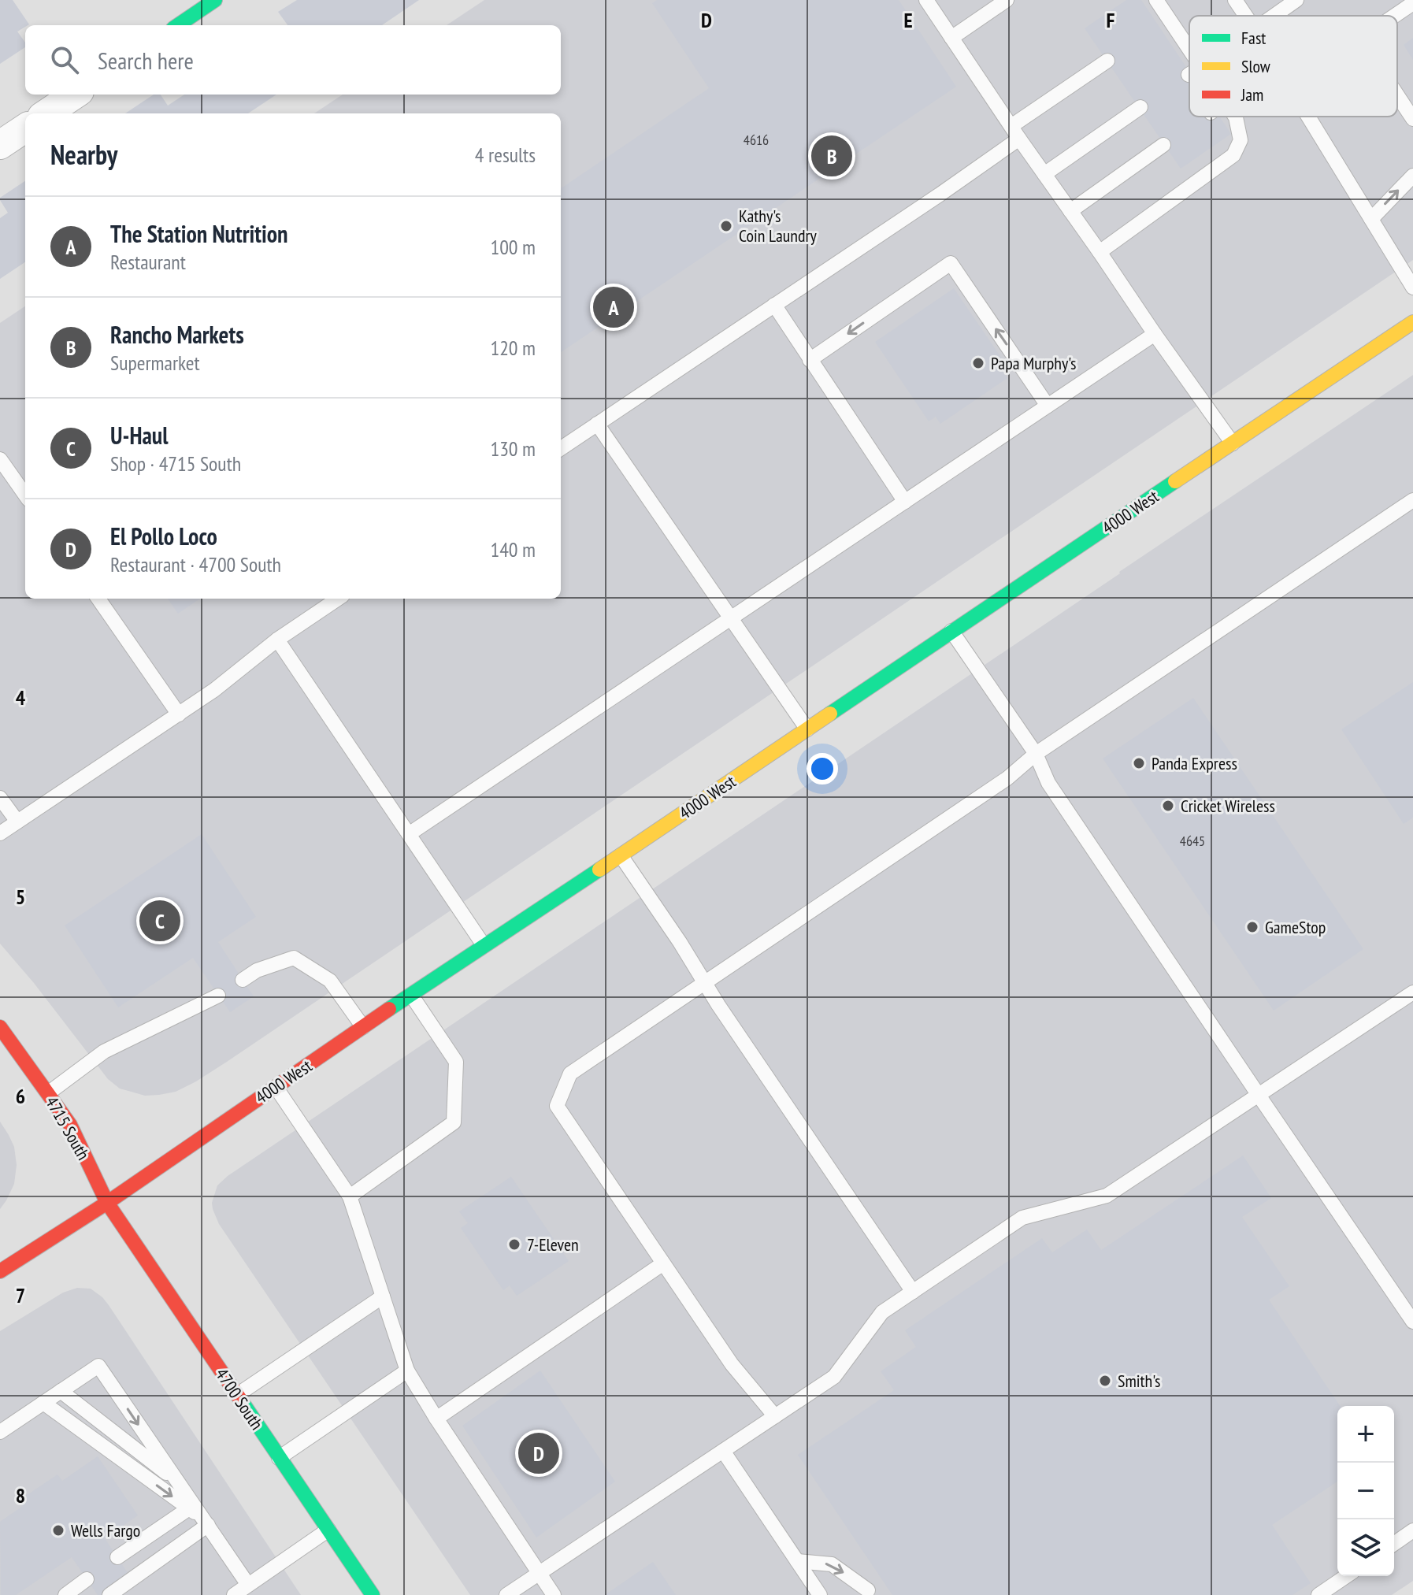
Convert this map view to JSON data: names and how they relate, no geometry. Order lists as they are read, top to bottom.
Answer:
{
  "streets": {
    "street": ["4000 West", "4715 South", "4700 South"]
  },
  "crossings": [
    ["4000 West", "4715 South"],
    ["4000 West", "4700 South"],
    ["4715 South", "4700 South"]
  ],
  "places": [
    "Kathy's Coin Laundry",
    "Papa Murphy's",
    "Panda Express",
    "Cricket Wireless",
    "GameStop",
    "7-Eleven",
    "Smith's",
    "Wells Fargo"
  ],
  "house_numbers": ["4616", "4645"],
  "legend": ["Fast", "Slow", "Jam"],
  "page": {
    "search": "Search here",
    "heading": ["Nearby", "4 results"],
    "pins": [
      "B",
      "A",
      "C",
      "D"
    ],
    "list": [
      {
        "mark": "A",
        "name": "The Station Nutrition",
        "note": "Restaurant",
        "value": "100 m"
      },
      {
        "mark": "B",
        "name": "Rancho Markets",
        "note": "Supermarket",
        "value": "120 m"
      },
      {
        "mark": "C",
        "name": "U-Haul",
        "note": "Shop · 4715 South",
        "value": "130 m"
      },
      {
        "mark": "D",
        "name": "El Pollo Loco",
        "note": "Restaurant · 4700 South",
        "value": "140 m"
      }
    ],
    "map_buttons": ["+", "−"]
  },
  "grid": {
    "columns": ["D", "E", "F"],
    "rows": [
      "4",
      "5",
      "6",
      "7",
      "8"
    ]
  }
}
